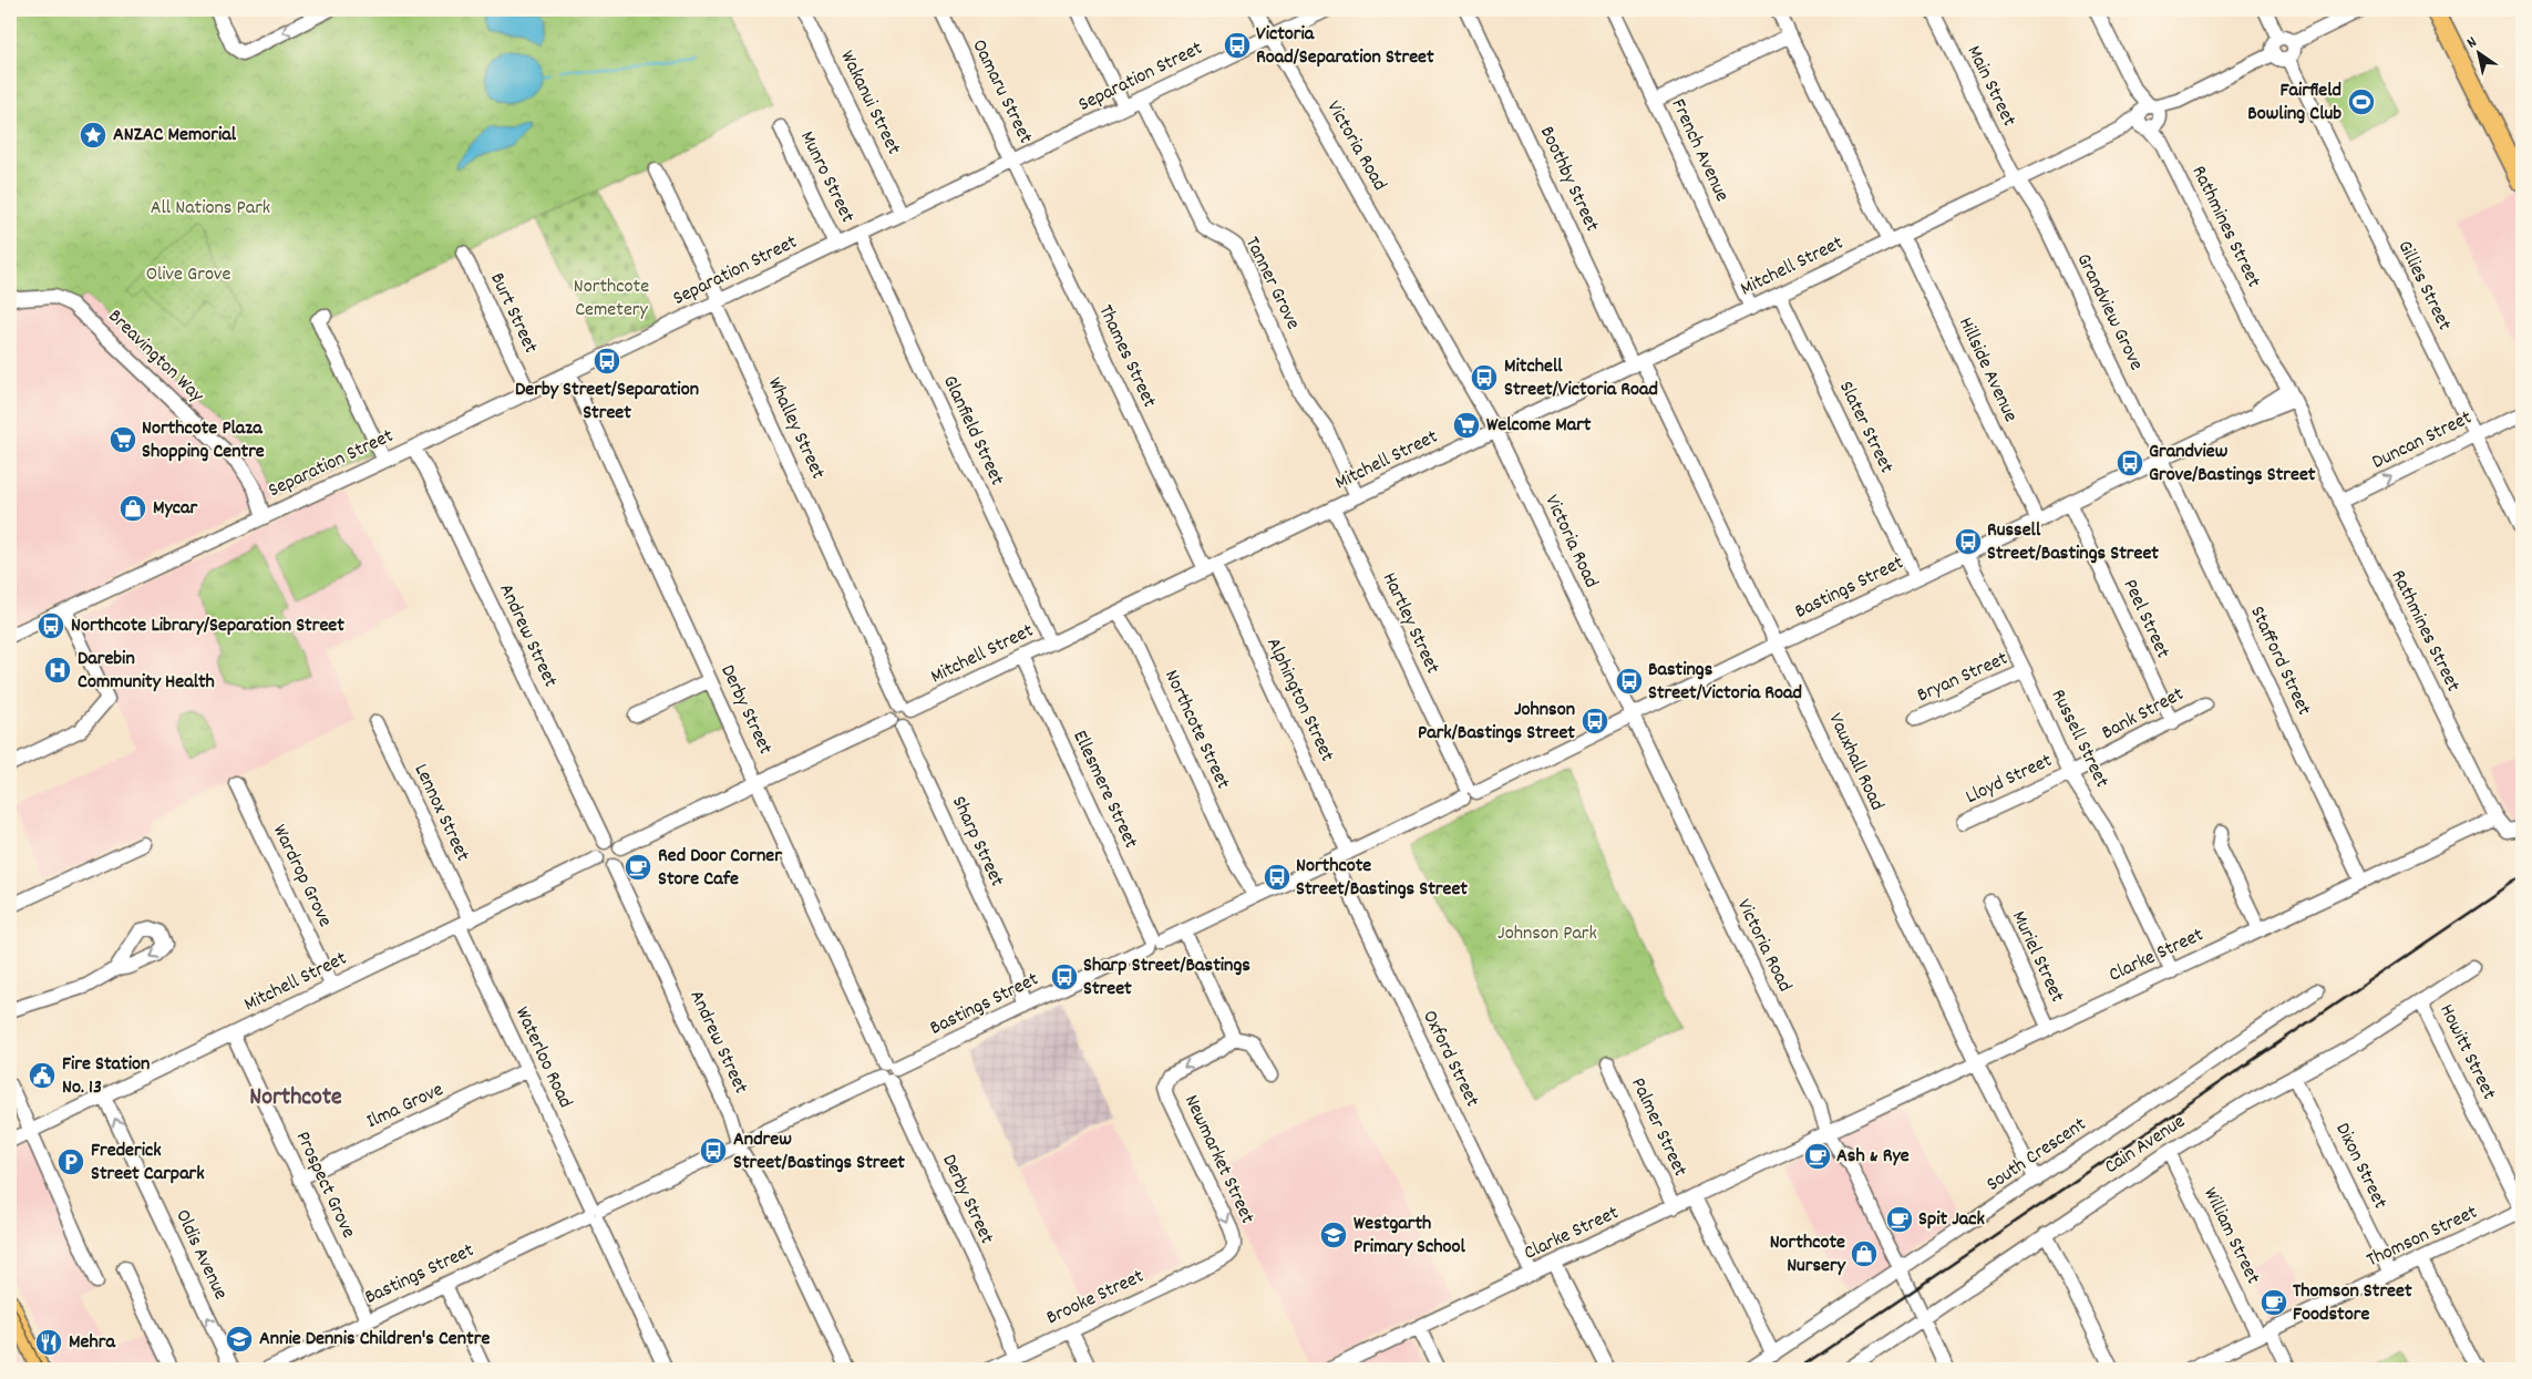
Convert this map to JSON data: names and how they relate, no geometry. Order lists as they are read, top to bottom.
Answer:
{
  "streets": {
    "street": [
      "Separation Street",
      "Main Street",
      "Oamaru Street",
      "Wakanui Street",
      "Victoria Road",
      "French Avenue",
      "Munro Street",
      "Boothby Street",
      "Rathmines Street",
      "Mitchell Street",
      "Tanner Grove",
      "Gillies Street",
      "Grandview Grove",
      "Burt Street",
      "Breavington Way",
      "Thames Street",
      "Hillside Avenue",
      "Slater Street",
      "Whalley Street",
      "Glanfield Street",
      "Duncan Street",
      "Bastings Street",
      "Peel Street",
      "Hartley Street",
      "Andrew Street",
      "Stafford Street",
      "Bryan Street",
      "Alphington Street",
      "Derby Street",
      "Bank Street",
      "Northcote Street",
      "Russell Street",
      "Vauxhall Road",
      "Lloyd Street",
      "Ellesmere Street",
      "Lennox Street",
      "Sharp Street",
      "Wardrop Grove",
      "Clarke Street",
      "Muriel Street",
      "Howitt Street",
      "Waterloo Road",
      "Oxford Street",
      "Ilma Grove",
      "Palmer Street",
      "Cain Avenue",
      "South Crescent",
      "Newmarket Street",
      "Dixon Street",
      "Prospect Grove",
      "William Street",
      "Thomson Street",
      "Oldis Avenue",
      "Brooke Street"
    ]
  },
  "crossings": [
    ["Separation Street", "Oamaru Street"],
    ["Separation Street", "Wakanui Street"],
    ["Separation Street", "Victoria Road"],
    ["Separation Street", "Munro Street"],
    ["Separation Street", "Tanner Grove"],
    ["Separation Street", "Burt Street"],
    ["Separation Street", "Breavington Way"],
    ["Separation Street", "Thames Street"],
    ["Separation Street", "Whalley Street"],
    ["Separation Street", "Glanfield Street"],
    ["Separation Street", "Andrew Street"],
    ["Separation Street", "Derby Street"],
    ["Main Street", "Mitchell Street"],
    ["Main Street", "Grandview Grove"],
    ["Oamaru Street", "Thames Street"],
    ["Victoria Road", "Mitchell Street"],
    ["Victoria Road", "Bastings Street"],
    ["Victoria Road", "Clarke Street"],
    ["Victoria Road", "Cain Avenue"],
    ["Victoria Road", "South Crescent"],
    ["French Avenue", "Mitchell Street"],
    ["Boothby Street", "Mitchell Street"],
    ["Boothby Street", "Vauxhall Road"],
    ["Rathmines Street", "Mitchell Street"],
    ["Rathmines Street", "Duncan Street"],
    ["Rathmines Street", "Bastings Street"],
    ["Rathmines Street", "Clarke Street"],
    ["Mitchell Street", "Tanner Grove"],
    ["Mitchell Street", "Gillies Street"],
    ["Mitchell Street", "Grandview Grove"],
    ["Mitchell Street", "Thames Street"],
    ["Mitchell Street", "Hillside Avenue"],
    ["Mitchell Street", "Slater Street"],
    ["Mitchell Street", "Whalley Street"],
    ["Mitchell Street", "Glanfield Street"],
    ["Mitchell Street", "Hartley Street"],
    ["Mitchell Street", "Andrew Street"],
    ["Mitchell Street", "Alphington Street"],
    ["Mitchell Street", "Northcote Street"],
    ["Mitchell Street", "Vauxhall Road"],
    ["Mitchell Street", "Ellesmere Street"],
    ["Mitchell Street", "Lennox Street"],
    ["Mitchell Street", "Wardrop Grove"],
    ["Mitchell Street", "Waterloo Road"],
    ["Mitchell Street", "Prospect Grove"],
    ["Mitchell Street", "Oldis Avenue"],
    ["Gillies Street", "Duncan Street"],
    ["Grandview Grove", "Bastings Street"],
    ["Grandview Grove", "Stafford Street"],
    ["Thames Street", "Alphington Street"],
    ["Hillside Avenue", "Bastings Street"],
    ["Slater Street", "Bastings Street"],
    ["Bastings Street", "Peel Street"],
    ["Bastings Street", "Hartley Street"],
    ["Bastings Street", "Andrew Street"],
    ["Bastings Street", "Stafford Street"],
    ["Bastings Street", "Alphington Street"],
    ["Bastings Street", "Derby Street"],
    ["Bastings Street", "Northcote Street"],
    ["Bastings Street", "Russell Street"],
    ["Bastings Street", "Vauxhall Road"],
    ["Bastings Street", "Ellesmere Street"],
    ["Bastings Street", "Sharp Street"],
    ["Bastings Street", "Waterloo Road"],
    ["Bastings Street", "Oxford Street"],
    ["Bastings Street", "Prospect Grove"],
    ["Peel Street", "Bank Street"],
    ["Stafford Street", "Clarke Street"],
    ["Bryan Street", "Russell Street"],
    ["Derby Street", "Brooke Street"],
    ["Bank Street", "Russell Street"],
    ["Bank Street", "Lloyd Street"],
    ["Russell Street", "Lloyd Street"],
    ["Russell Street", "Clarke Street"],
    ["Vauxhall Road", "Clarke Street"],
    ["Vauxhall Road", "South Crescent"],
    ["Lennox Street", "Waterloo Road"],
    ["Clarke Street", "Muriel Street"],
    ["Clarke Street", "Oxford Street"],
    ["Clarke Street", "Palmer Street"],
    ["Howitt Street", "Cain Avenue"],
    ["Howitt Street", "Thomson Street"],
    ["Waterloo Road", "Ilma Grove"],
    ["Ilma Grove", "Prospect Grove"],
    ["Cain Avenue", "Dixon Street"],
    ["Cain Avenue", "William Street"],
    ["Newmarket Street", "Brooke Street"],
    ["Dixon Street", "Thomson Street"],
    ["William Street", "Thomson Street"]
  ],
  "one_way": ["Duncan Street"],
  "districts": ["Northcote"],
  "parks": [
    "All Nations Park",
    "Olive Grove",
    "Northcote Cemetery",
    "Johnson Park"
  ],
  "places": {
    "bus stop": [
      "Victoria Road/Separation Street",
      "Derby Street/Separation Street",
      "Mitchell Street/Victoria Road",
      "Grandview Grove/Bastings Street",
      "Russell Street/Bastings Street",
      "Northcote Library/Separation Street",
      "Bastings Street/Victoria Road",
      "Johnson Park/Bastings Street",
      "Northcote Street/Bastings Street",
      "Sharp Street/Bastings Street",
      "Andrew Street/Bastings Street"
    ],
    "sports": ["Fairfield Bowling Club"],
    "place": ["ANZAC Memorial"],
    "supermarket": ["Welcome Mart", "Northcote Plaza Shopping Centre"],
    "shop": ["Mycar", "Northcote Nursery"],
    "hospital": ["Darebin Community Health"],
    "cafe": [
      "Red Door Corner Store Cafe",
      "Ash & Rye",
      "Spit Jack",
      "Thomson Street Foodstore"
    ],
    "public building": ["Fire Station No. 13"],
    "parking": ["Frederick Street Carpark"],
    "school or university": ["Westgarth Primary School", "Annie Dennis Children's Centre"],
    "restaurant": ["Mehra"]
  },
  "north": "top left"
}
